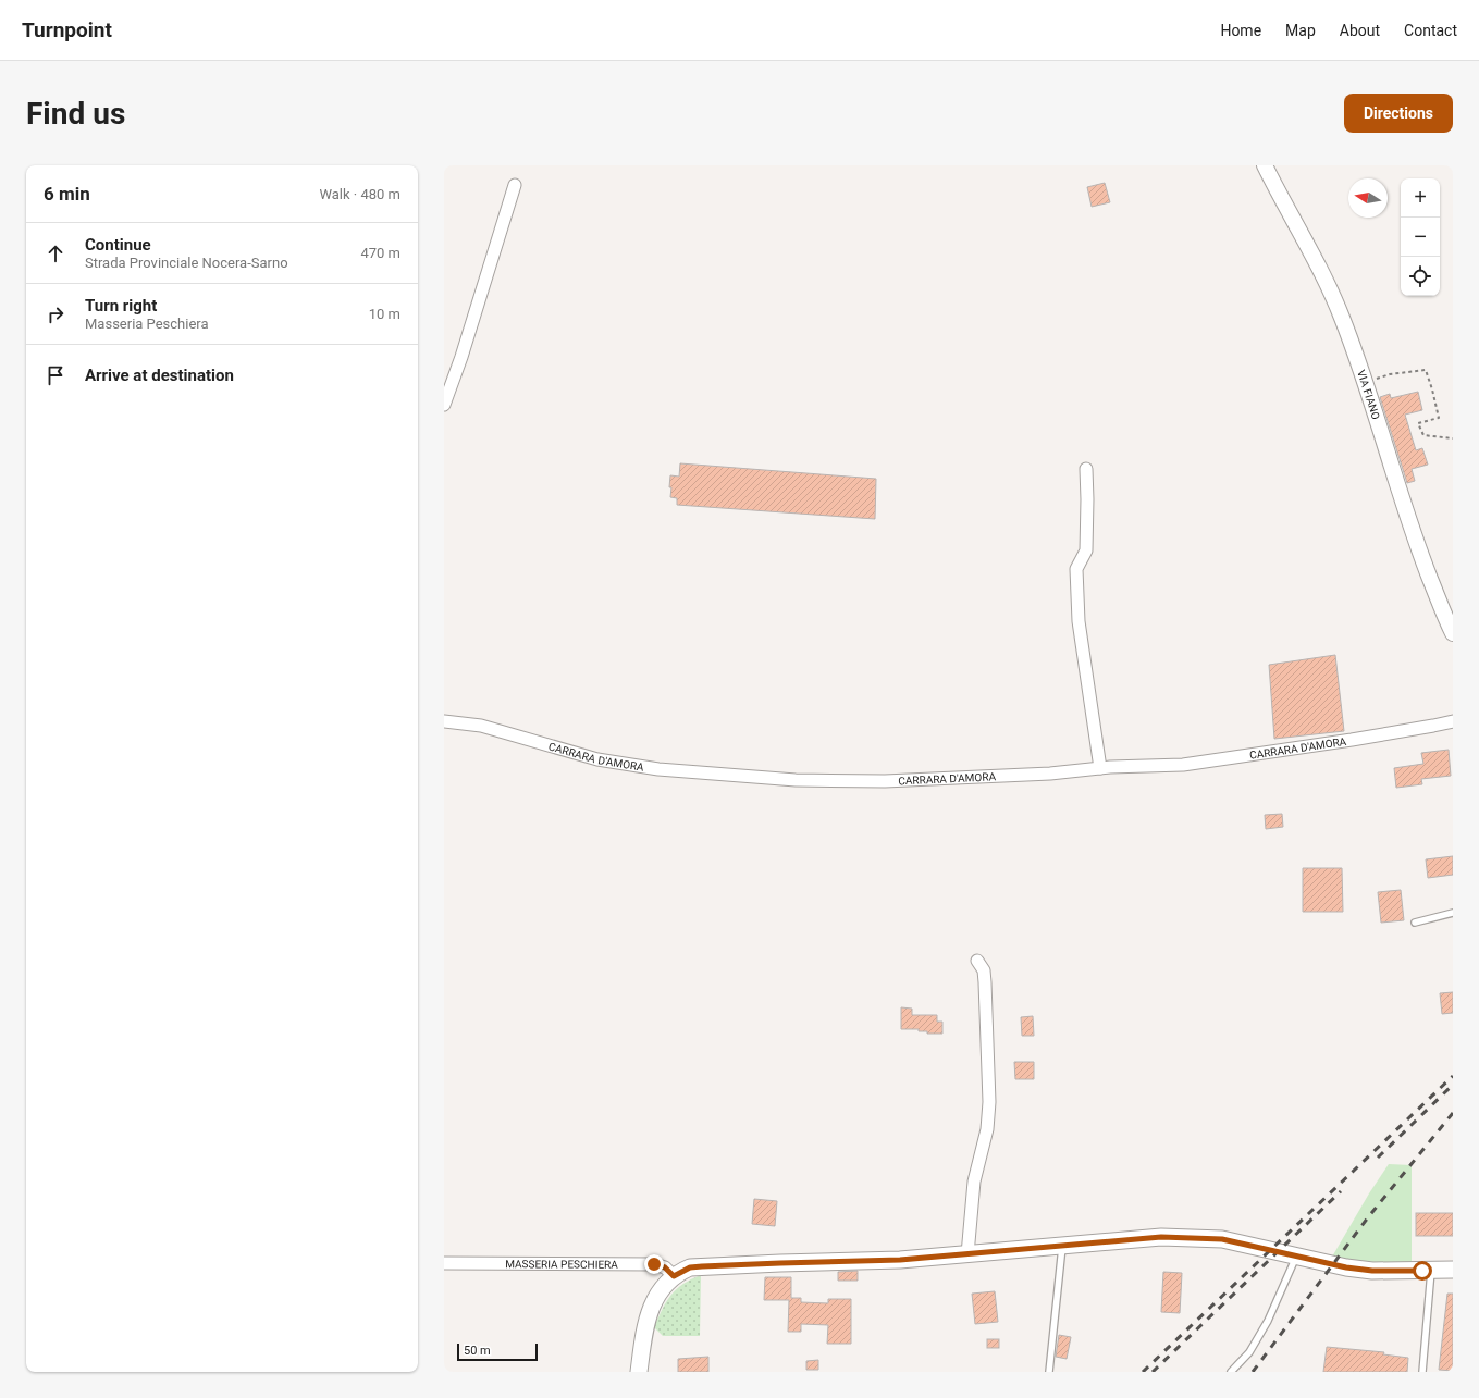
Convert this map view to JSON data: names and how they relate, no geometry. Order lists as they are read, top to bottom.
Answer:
{
  "streets": {
    "street": ["VIA FIANO", "CARRARA D'AMORA", "MASSERIA PESCHIERA"]
  },
  "scale_bar": "50 m",
  "north": "left",
  "page": {
    "header": "Turnpoint",
    "nav": [
      "Home",
      "Map",
      "About",
      "Contact"
    ],
    "buttons": "Directions",
    "title": "Find us",
    "heading": ["6 min", "Walk · 480 m"],
    "map_buttons": ["+", "−"],
    "list": [
      ["Continue", "Strada Provinciale Nocera-Sarno", "470 m"],
      ["Turn right", "Masseria Peschiera", "10 m"],
      "Arrive at destination"
    ],
    "scale": "50 m"
  }
}
